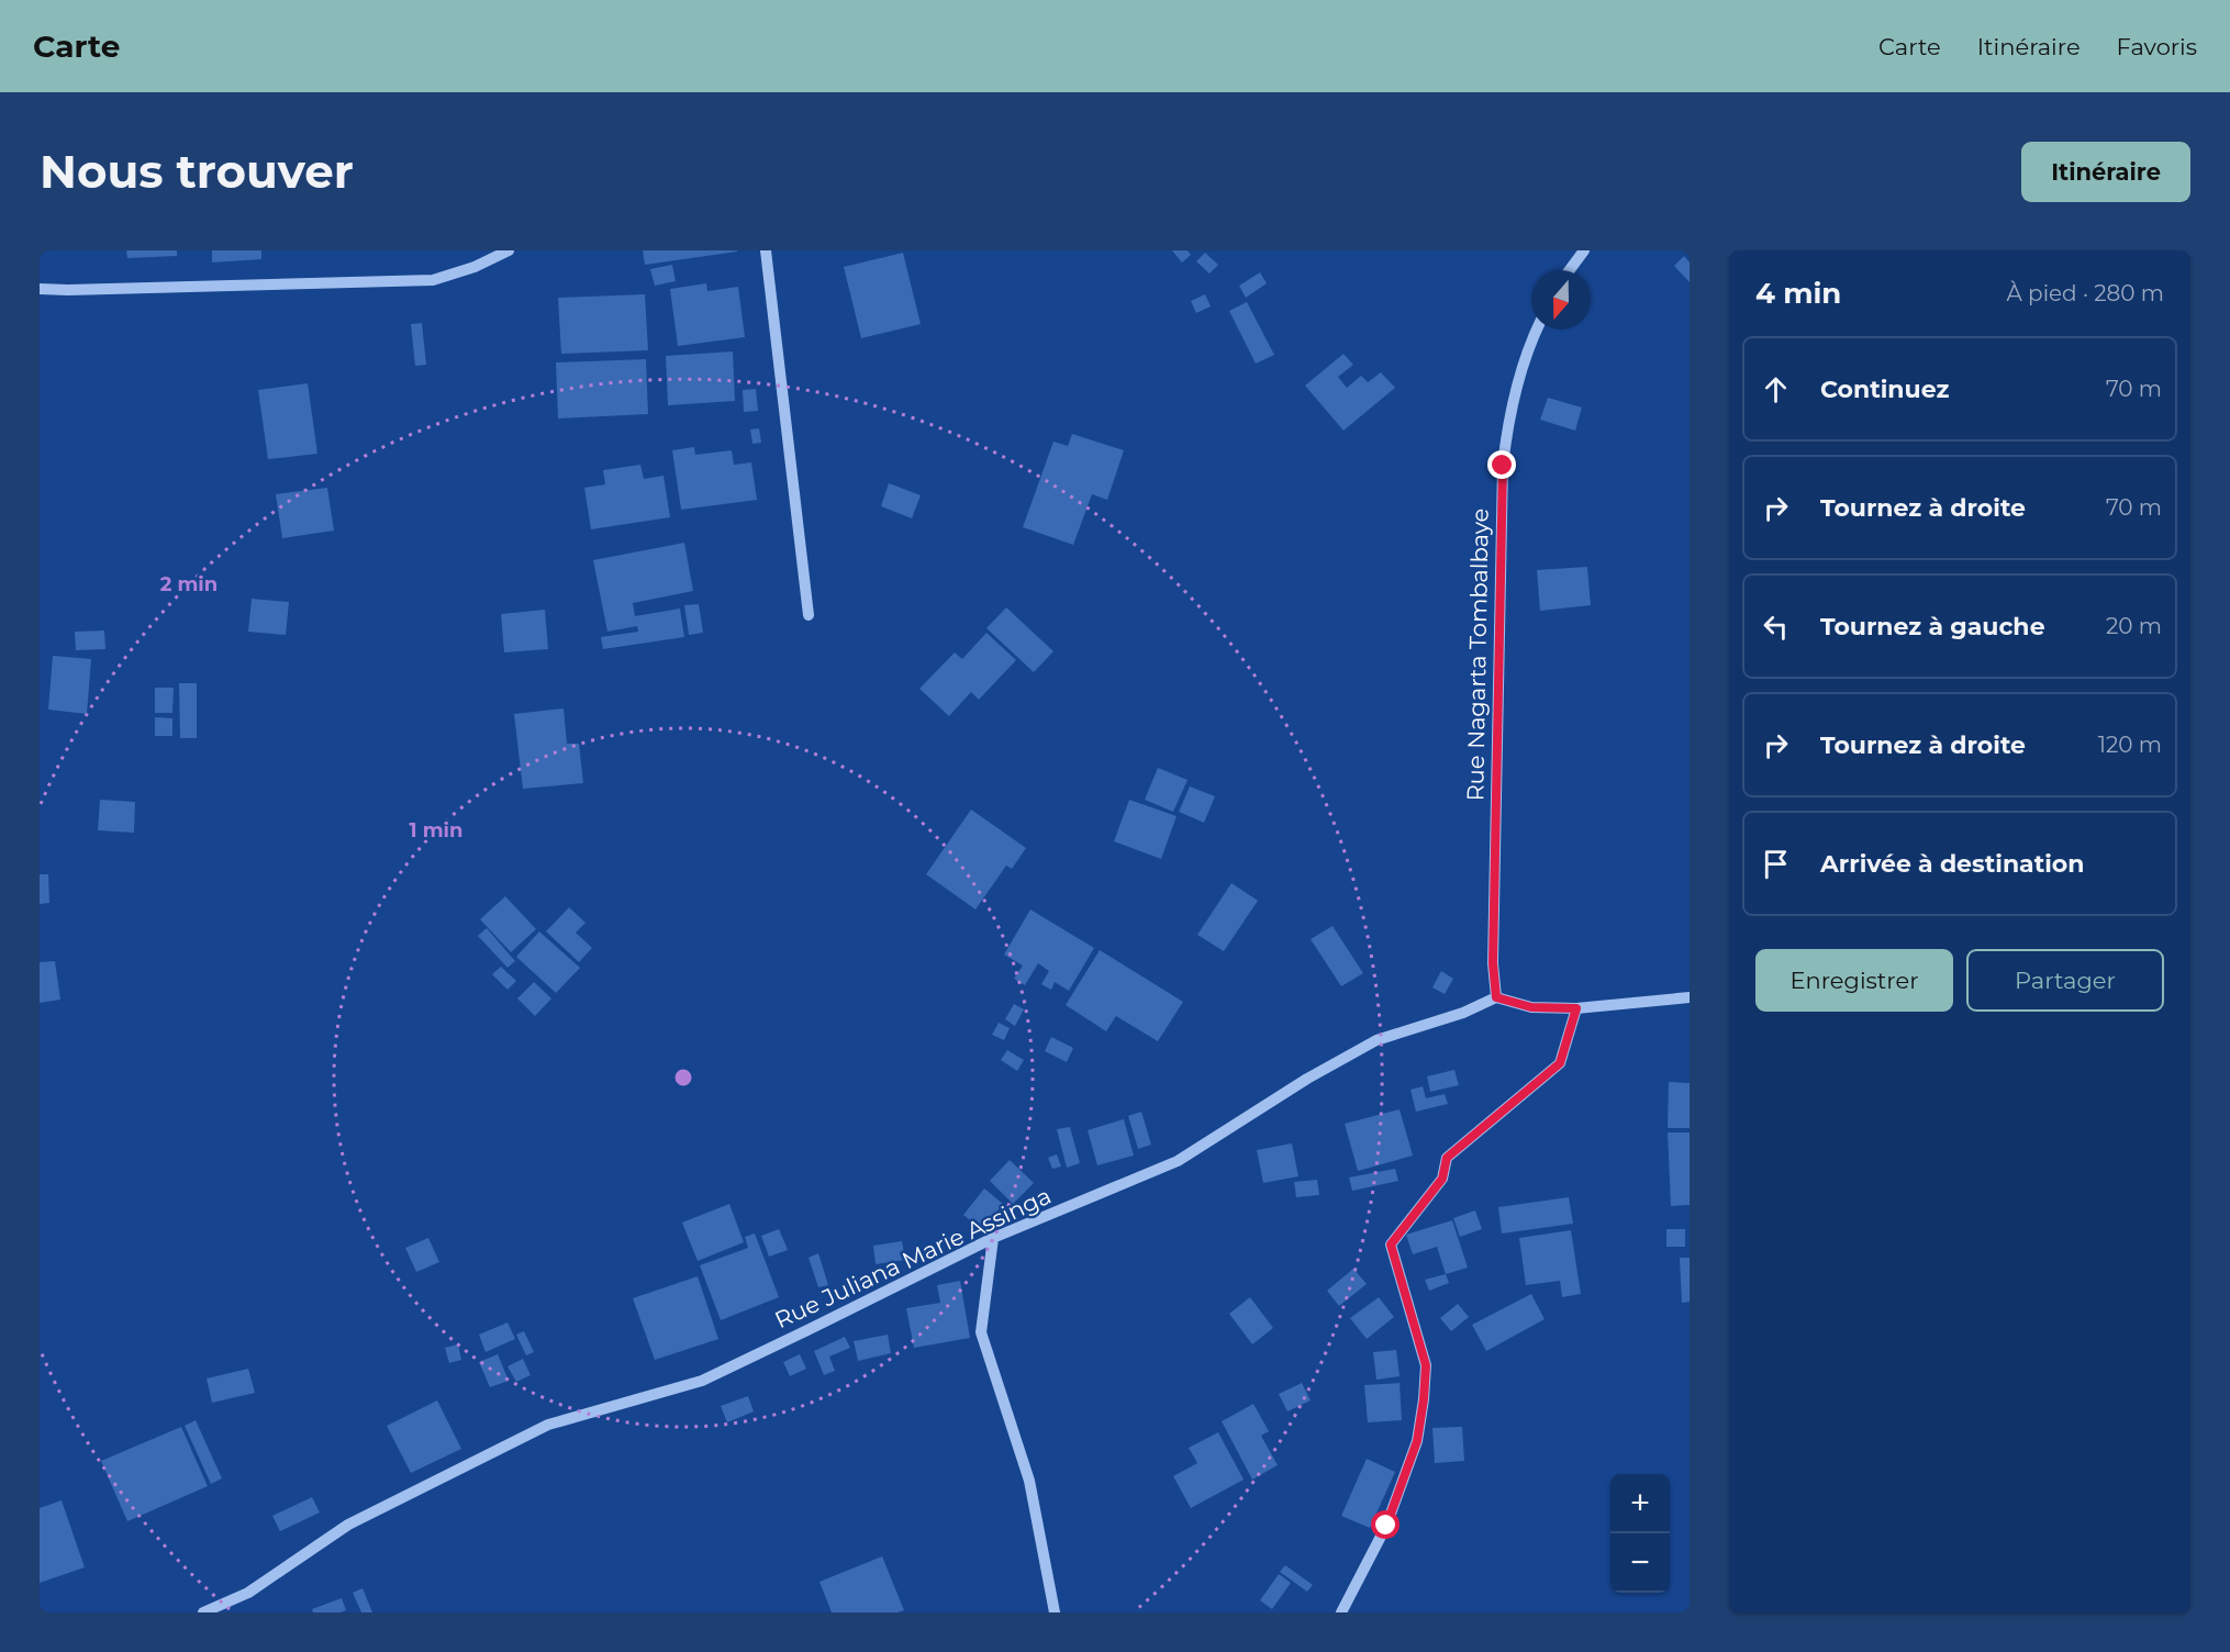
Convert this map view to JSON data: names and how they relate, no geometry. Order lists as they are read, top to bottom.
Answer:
{
  "streets": {
    "street": ["Rue Nagarta Tombalbaye", "Rue Juliana Marie Assinga"]
  },
  "crossings": [
    ["Rue Nagarta Tombalbaye", "Rue Juliana Marie Assinga"]
  ],
  "north": "bottom",
  "page": {
    "header": "Carte",
    "nav": ["Carte", "Itinéraire", "Favoris"],
    "buttons": [
      "Itinéraire",
      ["Enregistrer", "Partager"]
    ],
    "title": "Nous trouver",
    "heading": ["4 min", "À pied · 280 m"],
    "list": [
      ["Continuez", "70 m"],
      ["Tournez à droite", "70 m"],
      ["Tournez à gauche", "20 m"],
      ["Tournez à droite", "120 m"],
      "Arrivée à destination"
    ],
    "map_buttons": ["+", "−"]
  },
  "rings": ["2 min", "1 min"]
}
